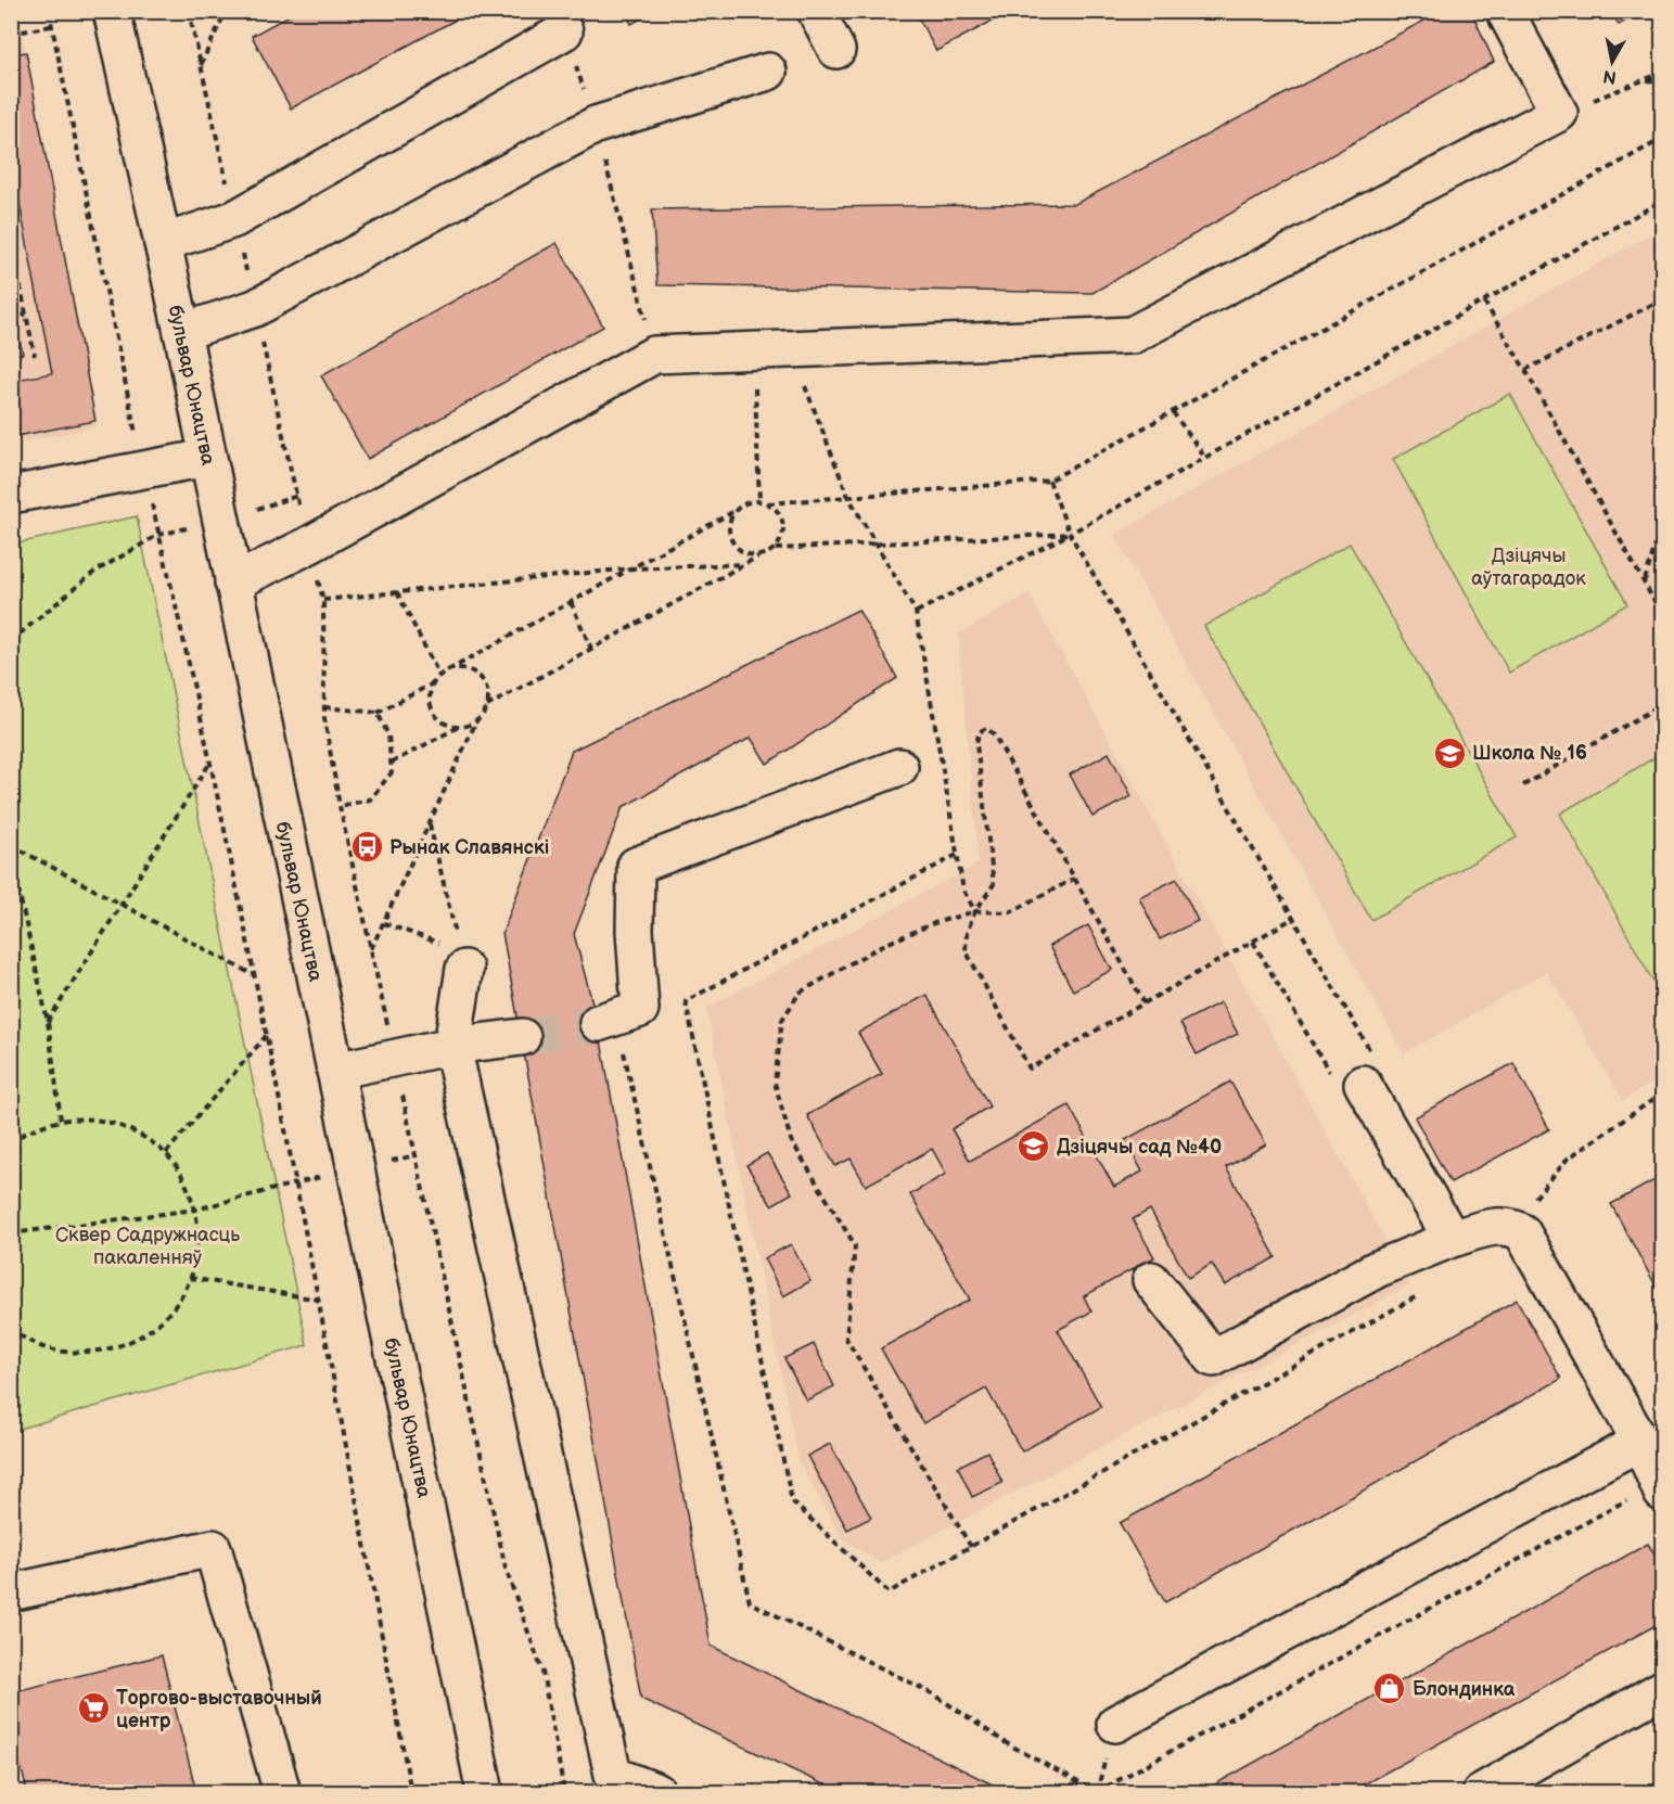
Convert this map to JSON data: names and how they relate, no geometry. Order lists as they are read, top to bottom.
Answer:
{
  "streets": {
    "street": ["бульвар Юнацтва"]
  },
  "parks": ["Дзіцячы аўтагарадок", "Сквер Садружнасць пакаленняў"],
  "places": {
    "school or university": ["Школа № 16", "Дзіцячы сад №40"],
    "bus stop": ["Рынак Славянскі"],
    "shop": ["Блондинка"],
    "supermarket": ["Торгово-выставочный центр"]
  },
  "north": "bottom"
}
